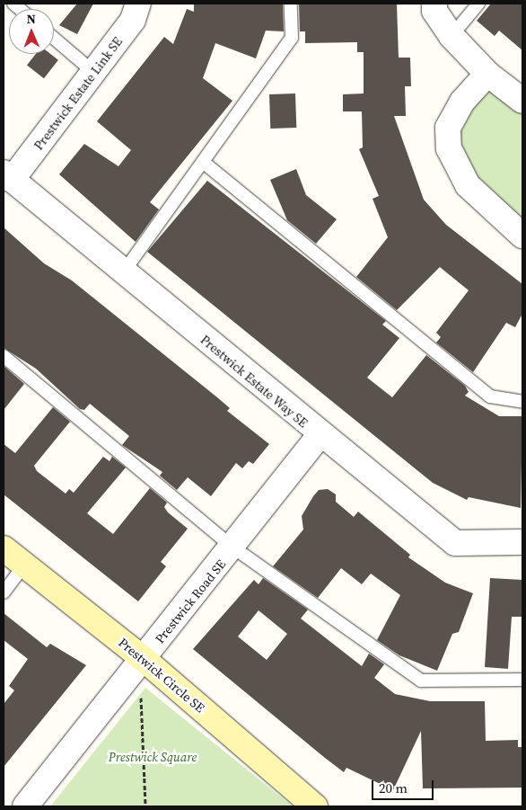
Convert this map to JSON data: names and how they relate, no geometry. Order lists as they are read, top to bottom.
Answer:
{
  "streets": {
    "street": [
      "Prestwick Estate Link SE",
      "Prestwick Estate Way SE",
      "Prestwick Road SE",
      "Prestwick Circle SE"
    ]
  },
  "crossings": [
    ["Prestwick Estate Link SE", "Prestwick Estate Way SE"],
    ["Prestwick Estate Way SE", "Prestwick Road SE"],
    ["Prestwick Road SE", "Prestwick Circle SE"]
  ],
  "parks": ["Prestwick Square"],
  "scale_bar": "20 m",
  "north": "top"
}
